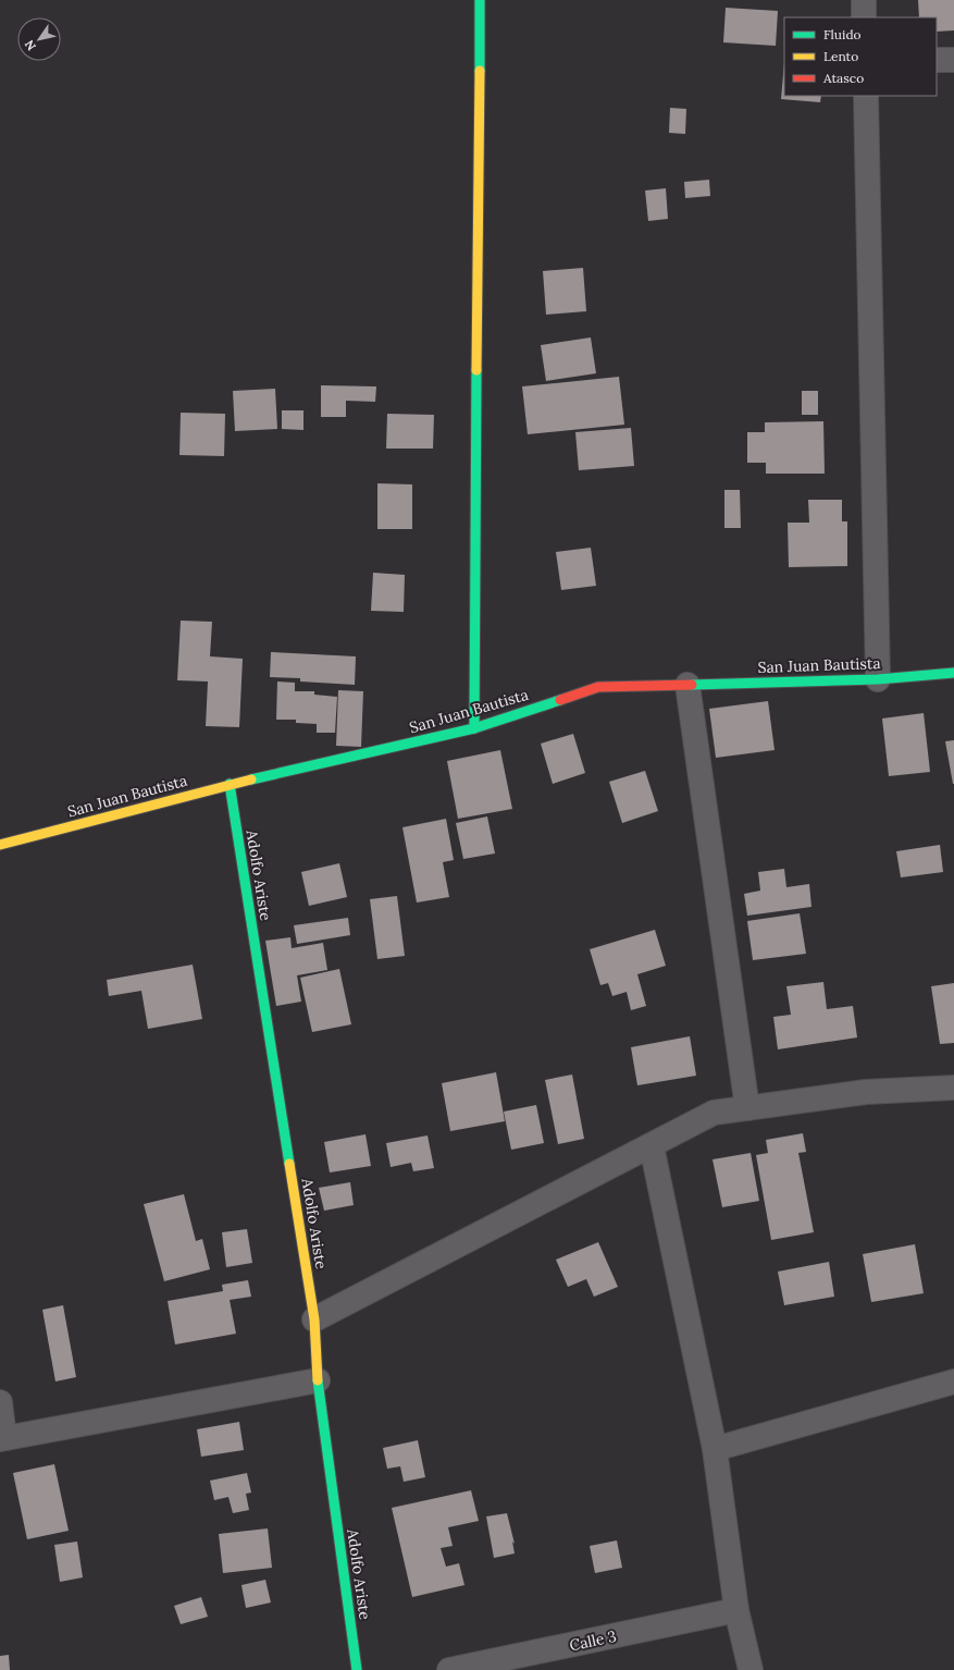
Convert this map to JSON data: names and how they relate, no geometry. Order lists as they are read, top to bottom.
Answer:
{
  "streets": {
    "street": ["San Juan Bautista", "Adolfo Ariste", "Calle 3"]
  },
  "crossings": [
    ["San Juan Bautista", "Adolfo Ariste"]
  ],
  "legend": ["Fluido", "Lento", "Atasco"],
  "north": "bottom left"
}
